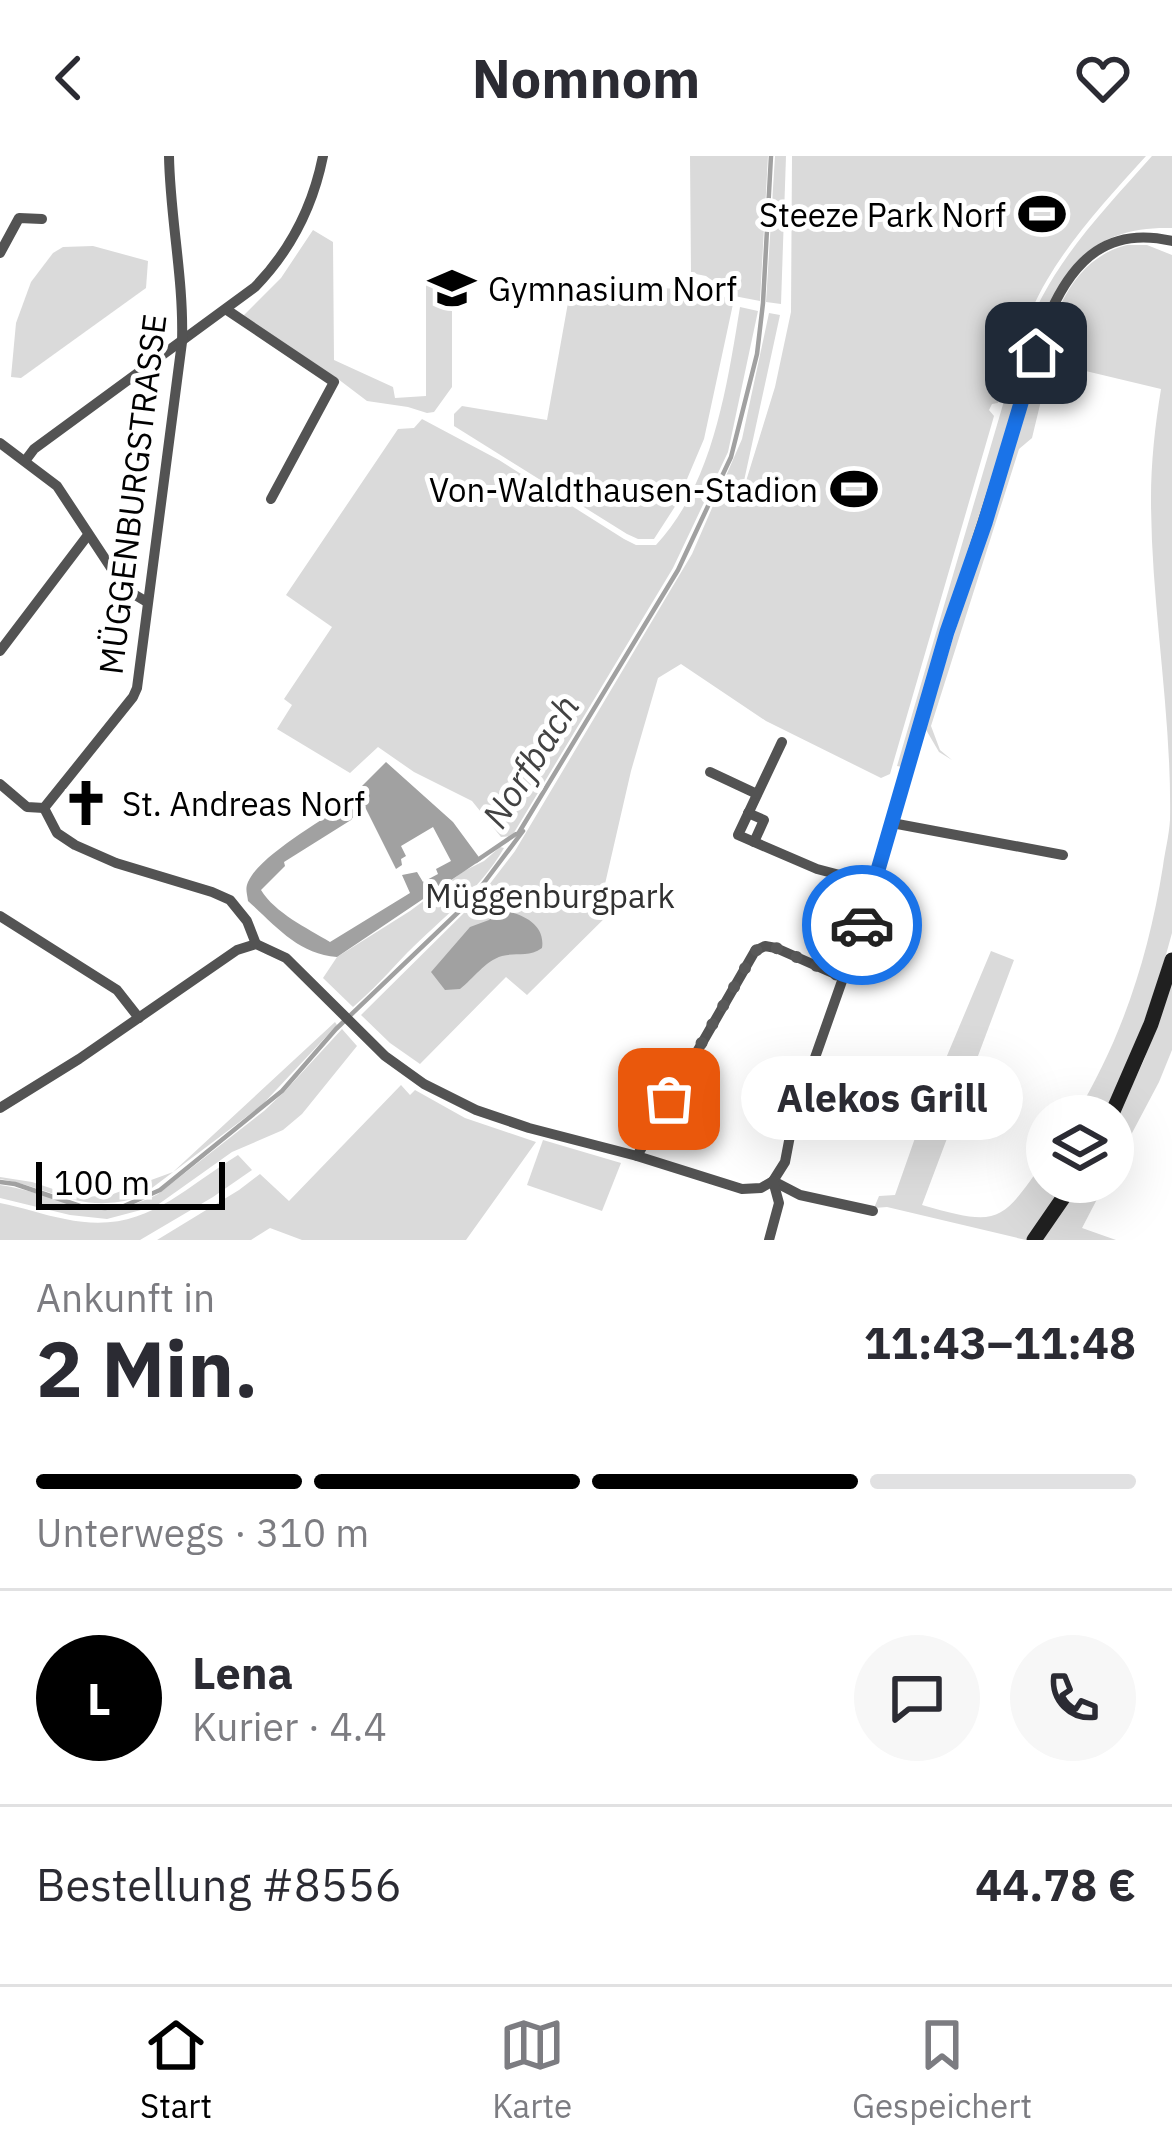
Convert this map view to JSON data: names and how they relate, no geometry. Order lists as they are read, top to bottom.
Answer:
{
  "streets": {
    "street": ["MÜGGENBURGSTRASSE"]
  },
  "water": ["Norfbach"],
  "parks": ["Müggenburgpark"],
  "places": {
    "sports": ["Steeze Park Norf", "Von-Waldthausen-Stadion"],
    "school or university": ["Gymnasium Norf"],
    "church": ["St. Andreas Norf"],
    "other": ["Alekos Grill"]
  },
  "scale_bar": "100 m",
  "page": {
    "header": "Nomnom",
    "bubble": "Alekos Grill",
    "scale": "100 m",
    "heading": ["2 Min.", "Ankunft in", "11:43–11:48"],
    "panel": [
      "Lena",
      "Kurier · 4.4",
      "Bestellung #8556",
      "44.78 €"
    ],
    "bar": "Unterwegs · 310 m",
    "round": "L",
    "tabs": ["Start", "Karte", "Gespeichert"]
  }
}
